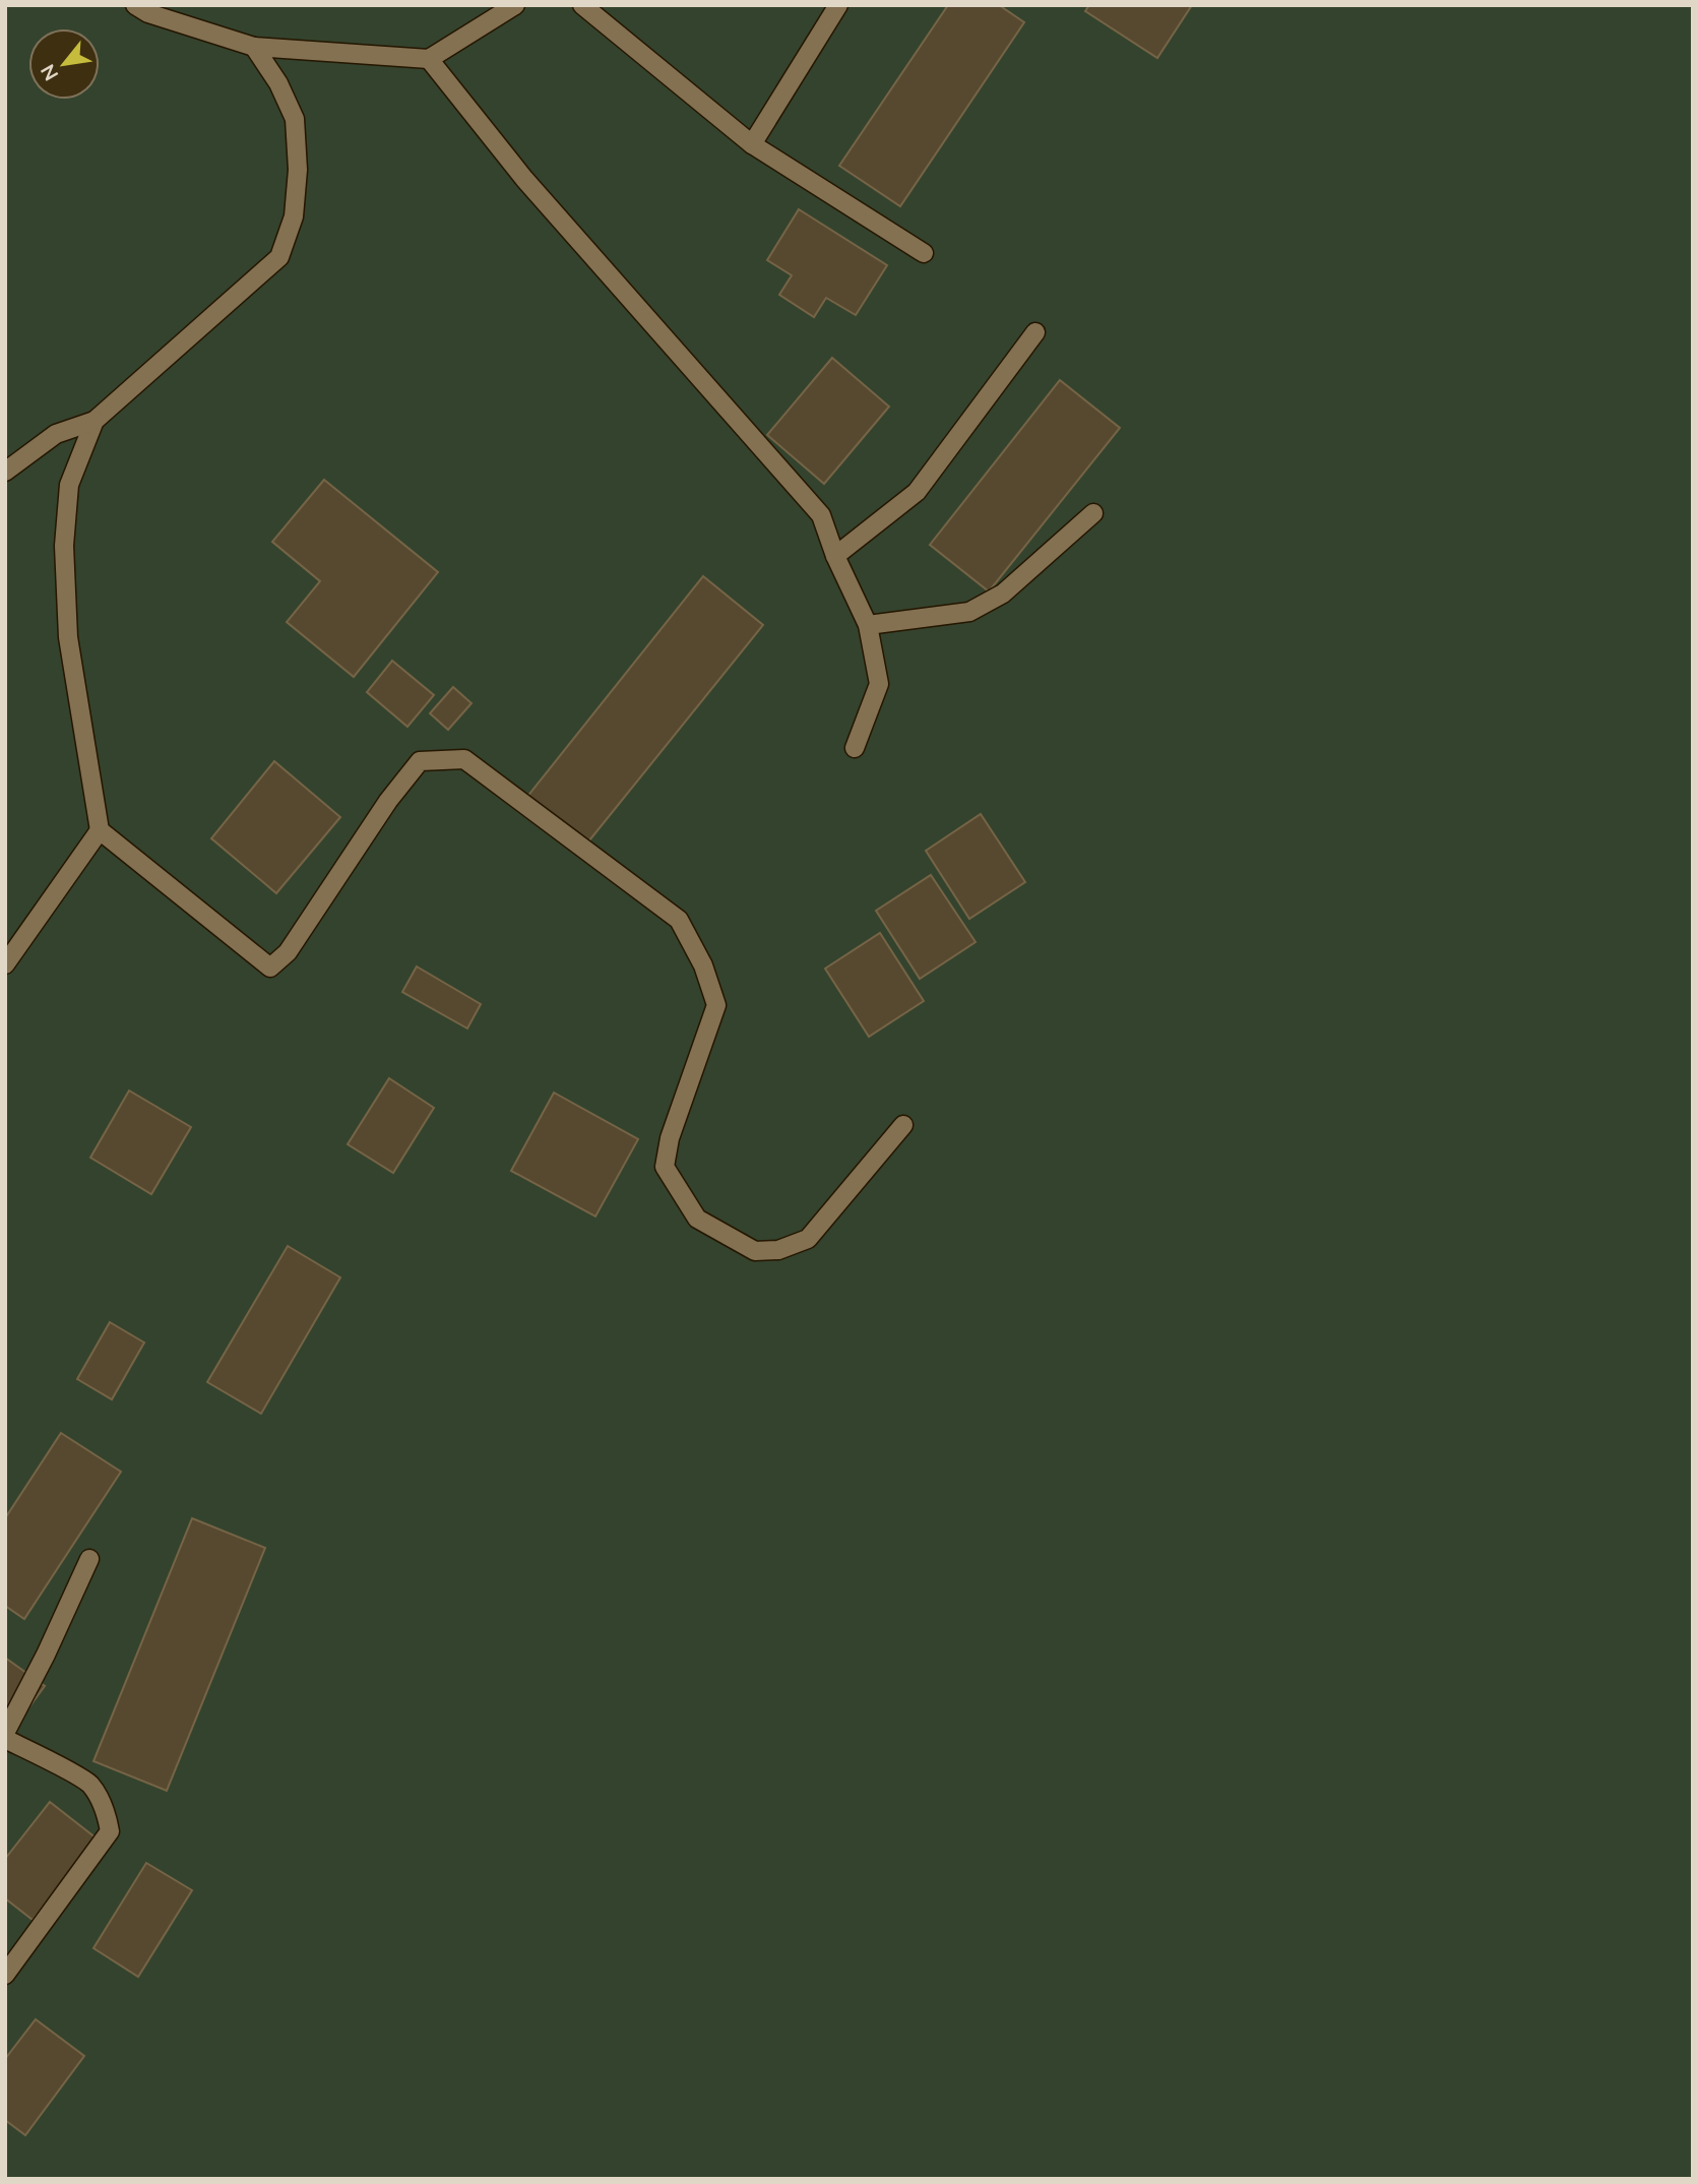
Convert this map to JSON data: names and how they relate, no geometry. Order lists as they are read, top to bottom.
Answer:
{
  "north": "bottom left"
}
